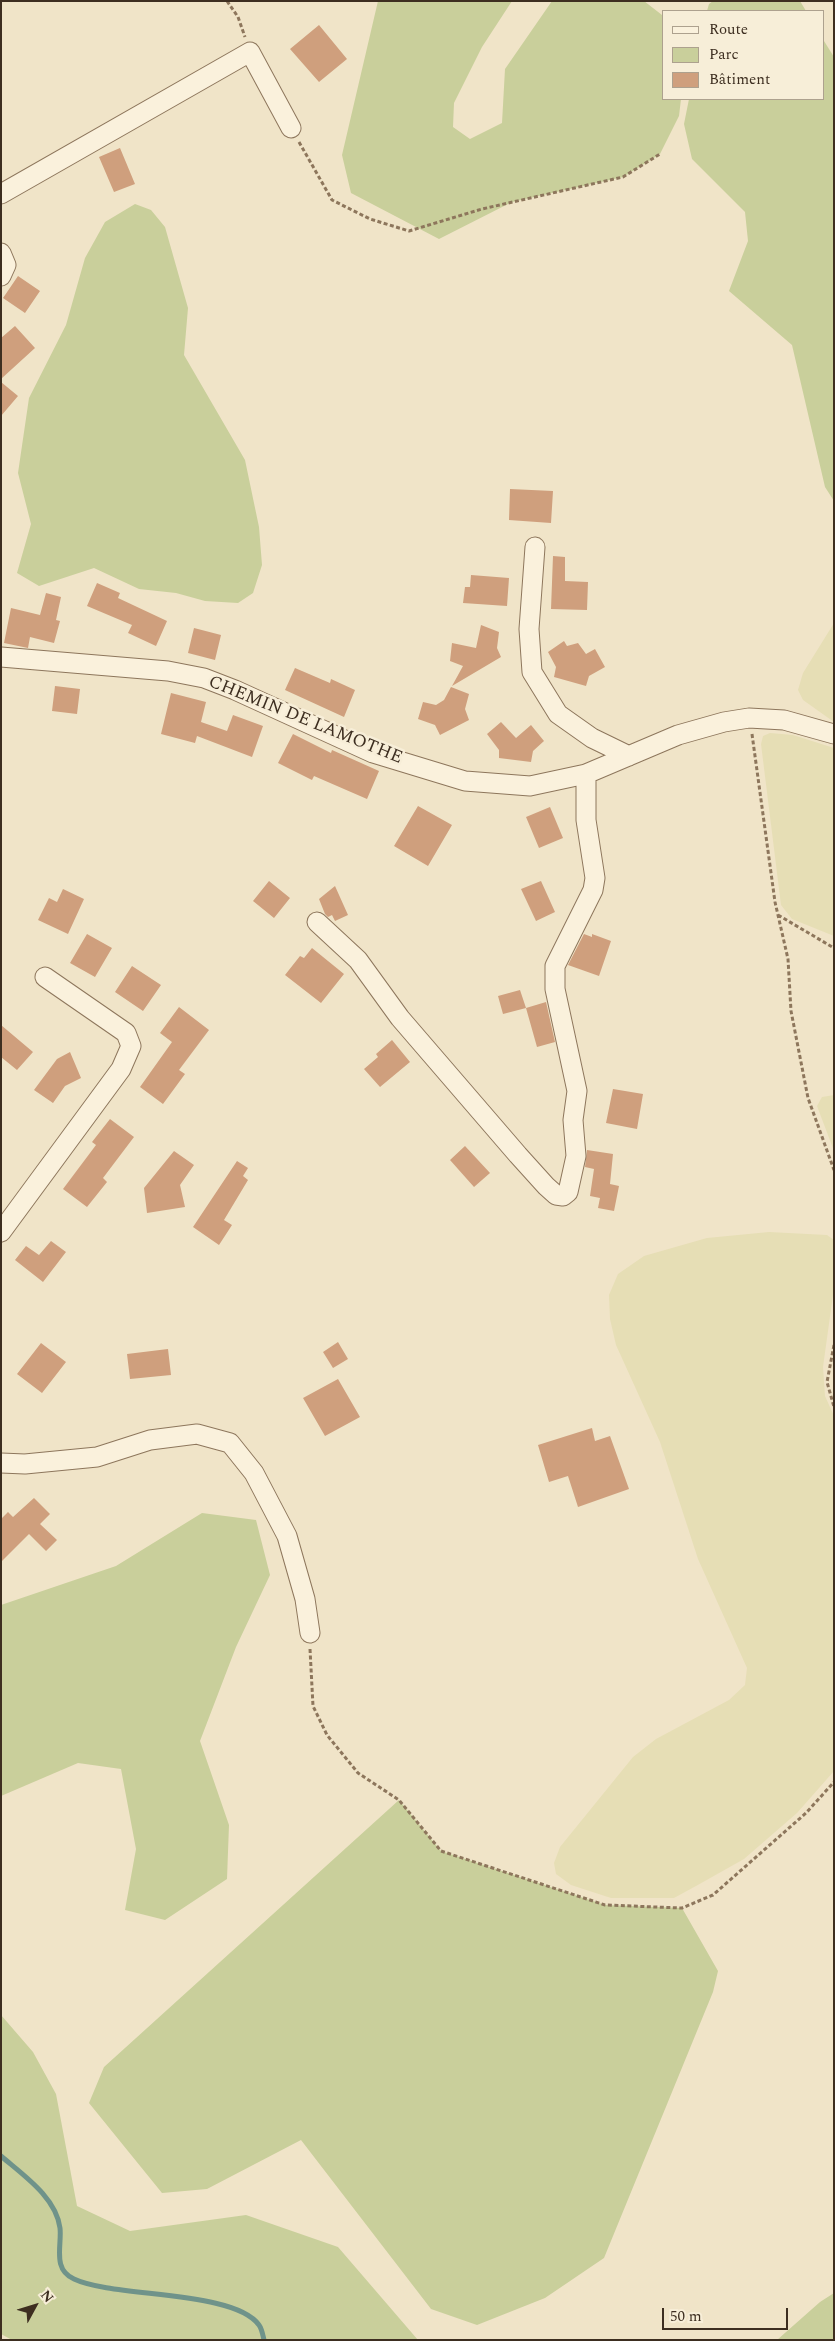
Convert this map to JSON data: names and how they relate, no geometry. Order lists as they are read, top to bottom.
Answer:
{
  "streets": {
    "street": ["CHEMIN DE LAMOTHE"]
  },
  "legend": ["Route", "Parc", "Bâtiment"],
  "scale_bar": "50 m",
  "north": "top right"
}
